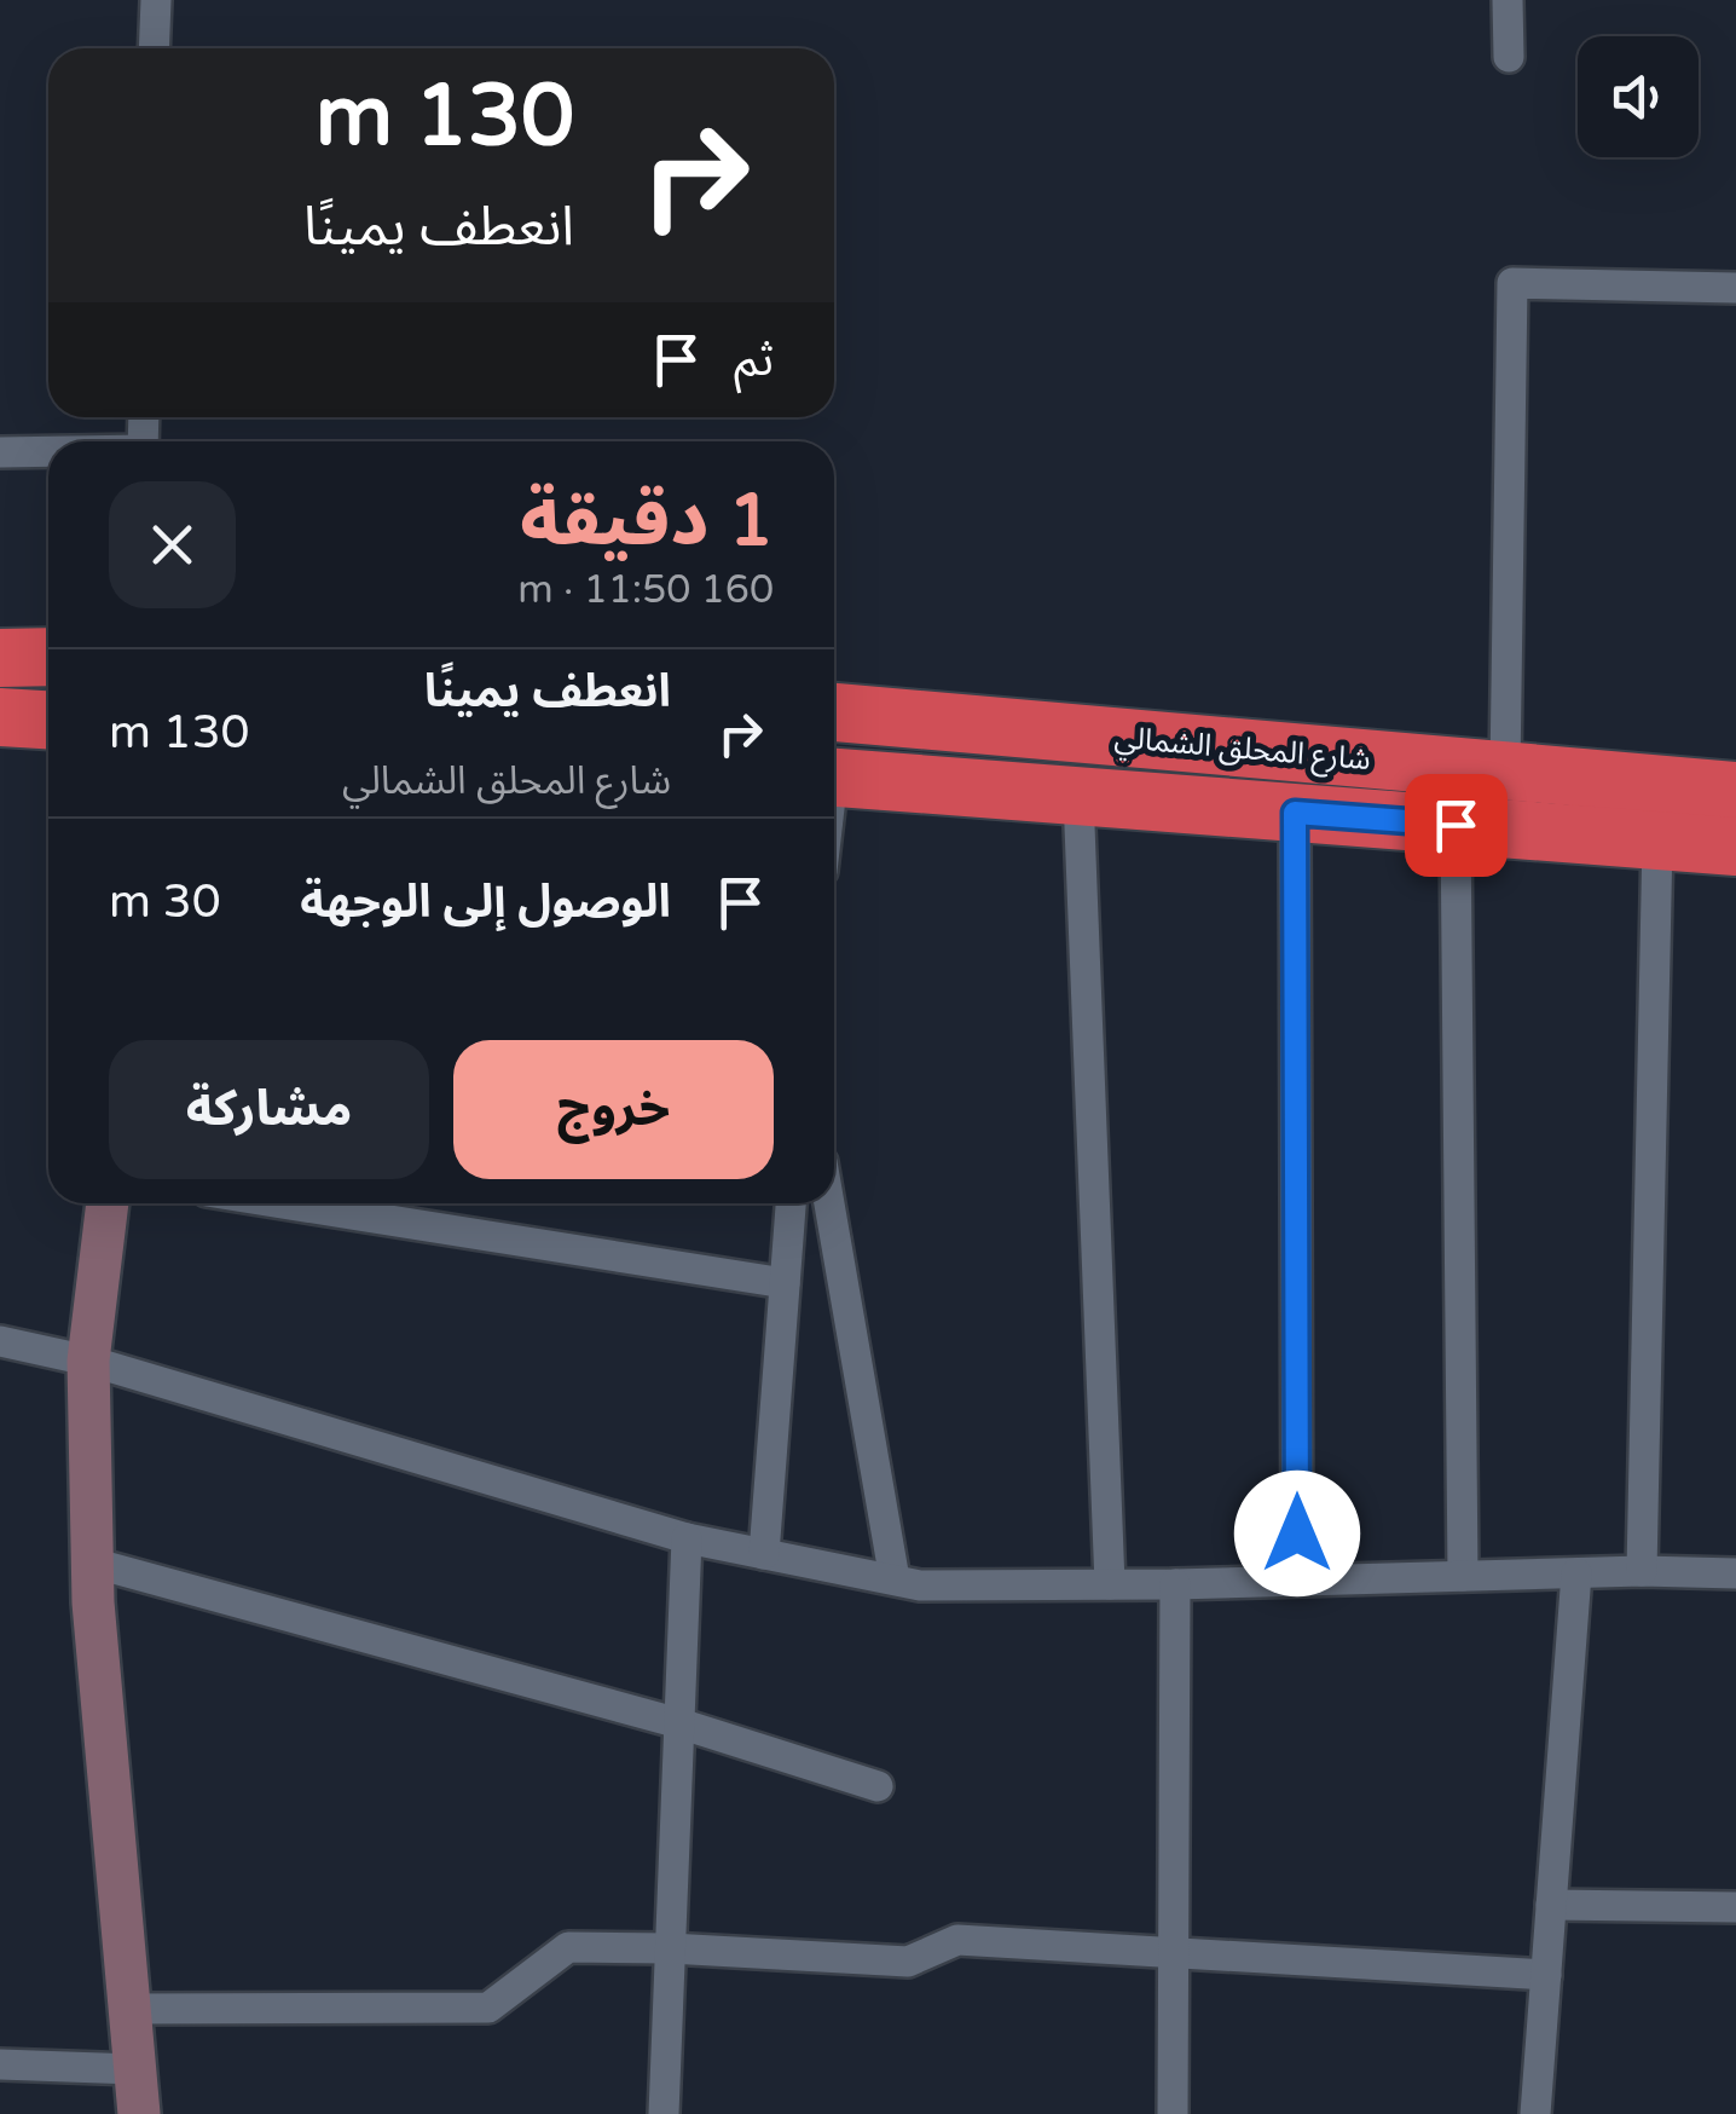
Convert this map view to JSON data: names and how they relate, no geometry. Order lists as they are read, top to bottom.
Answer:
{
  "streets": {
    "highway": ["شارع المحلق الشمالي"]
  },
  "page": {
    "turn": ["130 m", "انعطف يمينًا"],
    "then": "ثم",
    "heading": ["1 دقيقة", "160 m · 11:50"],
    "list": [
      {
        "name": "انعطف يمينًا",
        "note": "شارع المحلق الشمالي",
        "value": "130 m"
      },
      {
        "name": "الوصول إلى الوجهة",
        "value": "30 m"
      }
    ],
    "buttons": ["خروج", "مشاركة"]
  }
}
